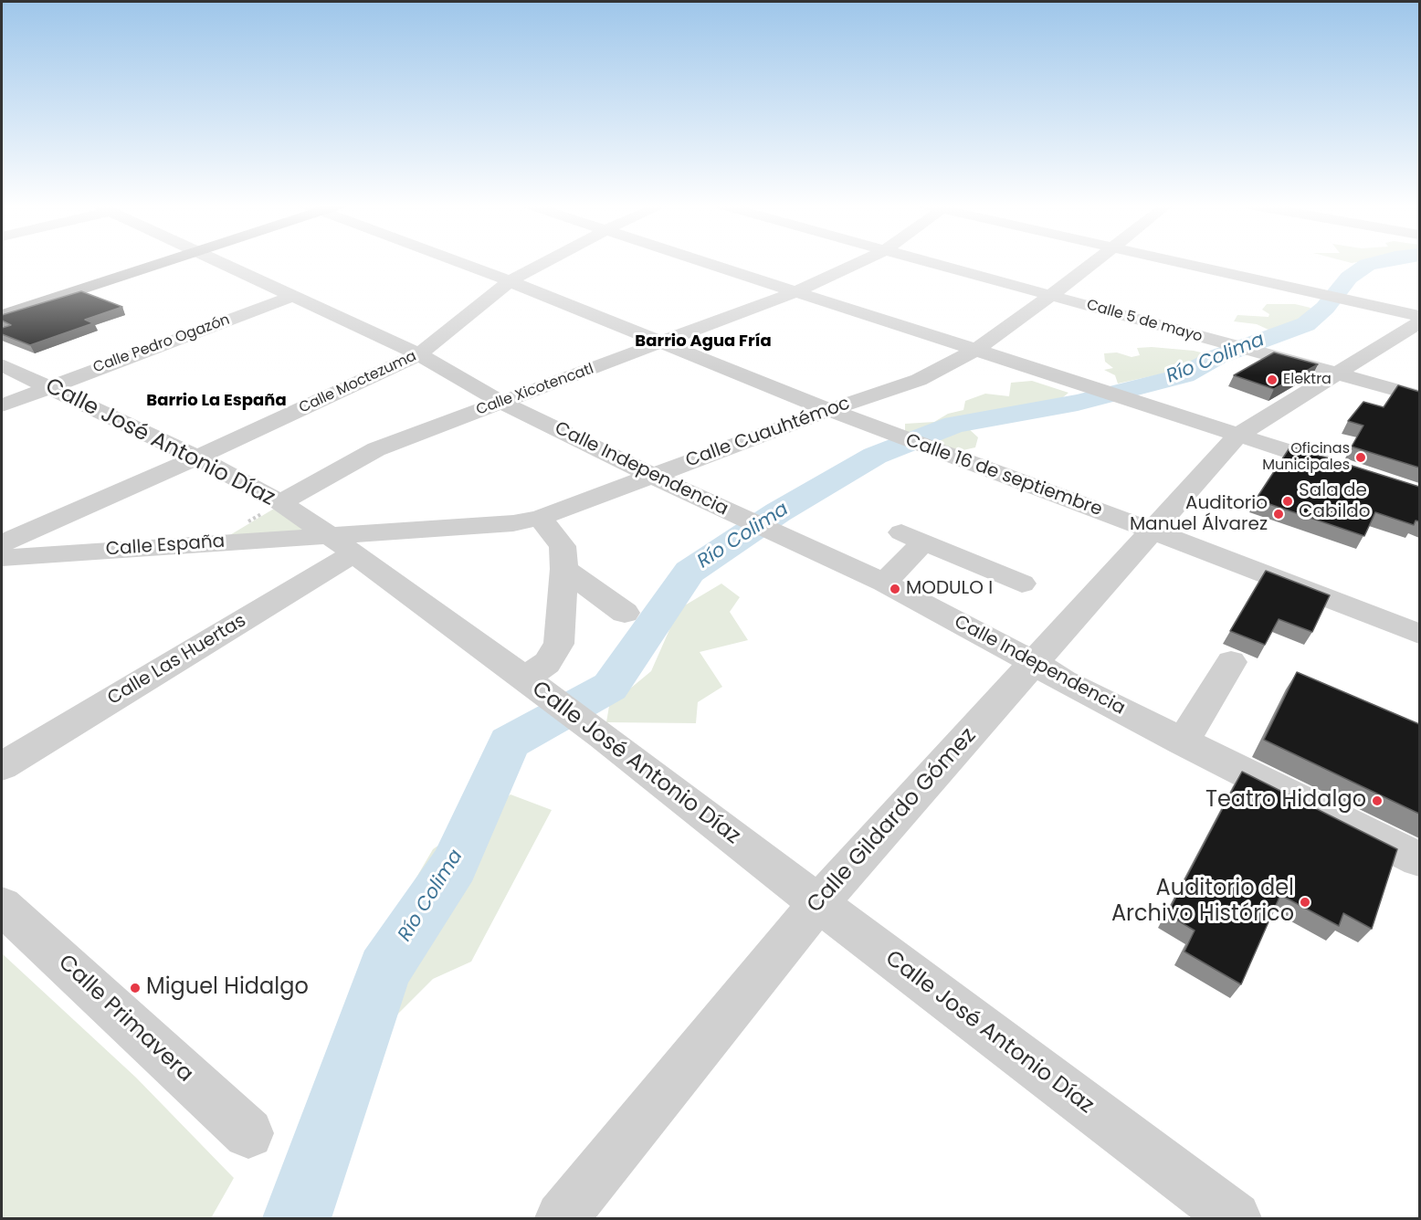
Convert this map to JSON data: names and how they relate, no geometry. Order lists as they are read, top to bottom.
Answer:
{
  "streets": {
    "street": [
      "Calle 5 de mayo",
      "Calle Pedro Ogazón",
      "Calle Moctezuma",
      "Calle Xicotencatl",
      "Calle Cuauhtémoc",
      "Calle José Antonio Díaz",
      "Calle Independencia",
      "Calle 16 de septiembre",
      "Calle España",
      "Calle Las Huertas",
      "Calle Gildardo Gómez",
      "Calle Primavera"
    ]
  },
  "crossings": [
    ["Calle 5 de mayo", "Calle Cuauhtémoc"],
    ["Calle 5 de mayo", "Calle Gildardo Gómez"],
    ["Calle Pedro Ogazón", "Calle José Antonio Díaz"],
    ["Calle Pedro Ogazón", "Calle Independencia"],
    ["Calle Moctezuma", "Calle José Antonio Díaz"],
    ["Calle Moctezuma", "Calle Independencia"],
    ["Calle Moctezuma", "Calle 16 de septiembre"],
    ["Calle Xicotencatl", "Calle José Antonio Díaz"],
    ["Calle Xicotencatl", "Calle Independencia"],
    ["Calle Xicotencatl", "Calle 16 de septiembre"],
    ["Calle Cuauhtémoc", "Calle José Antonio Díaz"],
    ["Calle Cuauhtémoc", "Calle Independencia"],
    ["Calle Cuauhtémoc", "Calle 16 de septiembre"],
    ["Calle Cuauhtémoc", "Calle España"],
    ["Calle Cuauhtémoc", "Calle Las Huertas"],
    ["Calle José Antonio Díaz", "Calle España"],
    ["Calle José Antonio Díaz", "Calle Las Huertas"],
    ["Calle José Antonio Díaz", "Calle Gildardo Gómez"],
    ["Calle Independencia", "Calle Gildardo Gómez"],
    ["Calle 16 de septiembre", "Calle Gildardo Gómez"],
    ["Calle España", "Calle Las Huertas"]
  ],
  "districts": ["Barrio Agua Fría", "Barrio La España"],
  "water": ["Río Colima"],
  "places": [
    "Elektra",
    "Oficinas Municipales",
    "Sala de Cabildo",
    "Auditorio Manuel Álvarez",
    "MODULO I",
    "Teatro Hidalgo",
    "Auditorio del Archivo Histórico",
    "Miguel Hidalgo"
  ]
}
